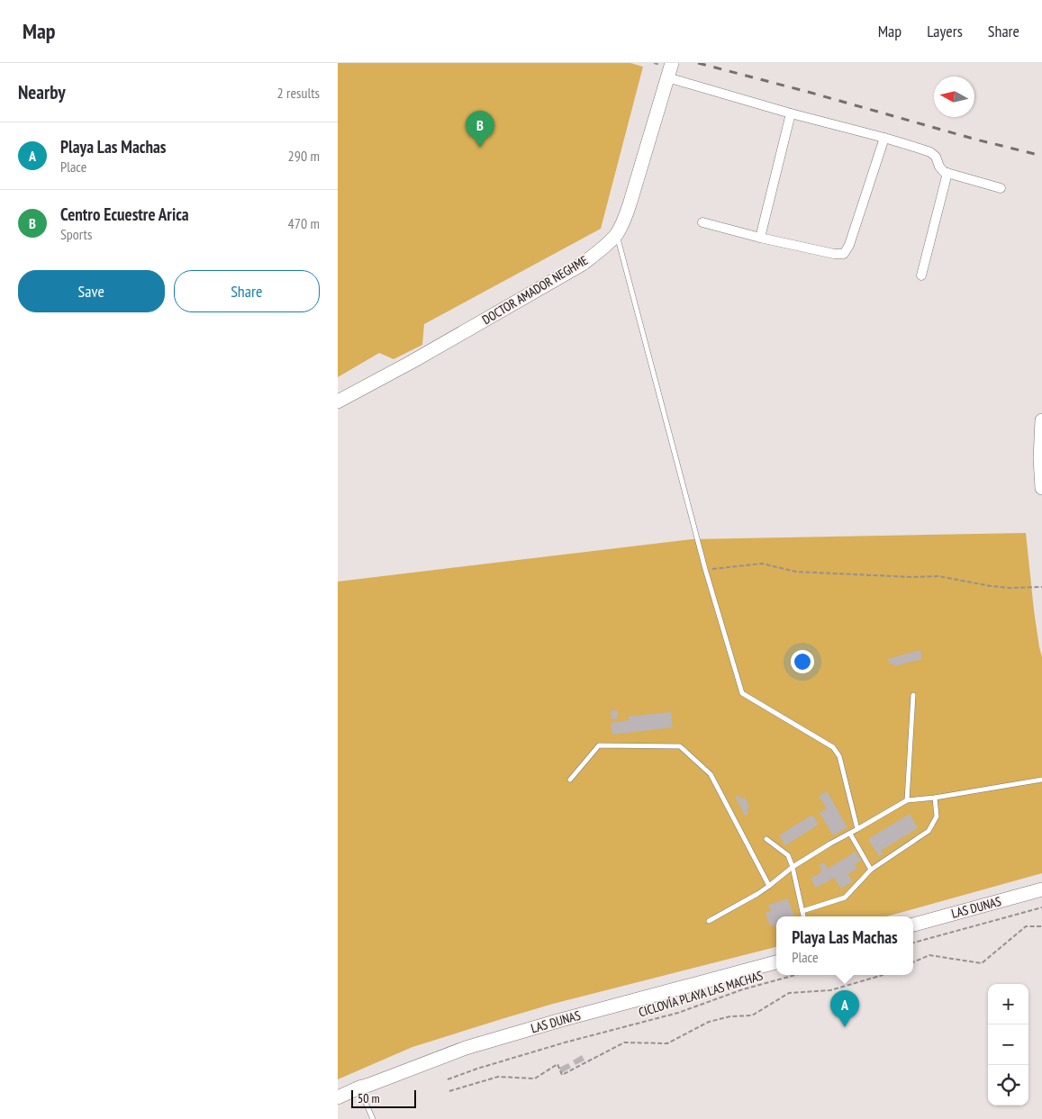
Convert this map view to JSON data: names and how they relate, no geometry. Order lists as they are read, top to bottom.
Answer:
{
  "streets": {
    "main road": ["DOCTOR AMADOR NEGHME", "LAS DUNAS"],
    "path": ["CICLOVÍA PLAYA LAS MACHAS"]
  },
  "scale_bar": "50 m",
  "north": "left",
  "page": {
    "header": "Map",
    "nav": ["Map", "Layers", "Share"],
    "heading": ["Nearby", "2 results"],
    "pins": ["B", "A"],
    "list": [
      {
        "mark": "A",
        "name": "Playa Las Machas",
        "note": "Place",
        "value": "290 m"
      },
      {
        "mark": "B",
        "name": "Centro Ecuestre Arica",
        "note": "Sports",
        "value": "470 m"
      }
    ],
    "buttons": ["Save", "Share"],
    "popup": ["Playa Las Machas", "Place"],
    "map_buttons": ["+", "−"],
    "scale": "50 m"
  }
}
